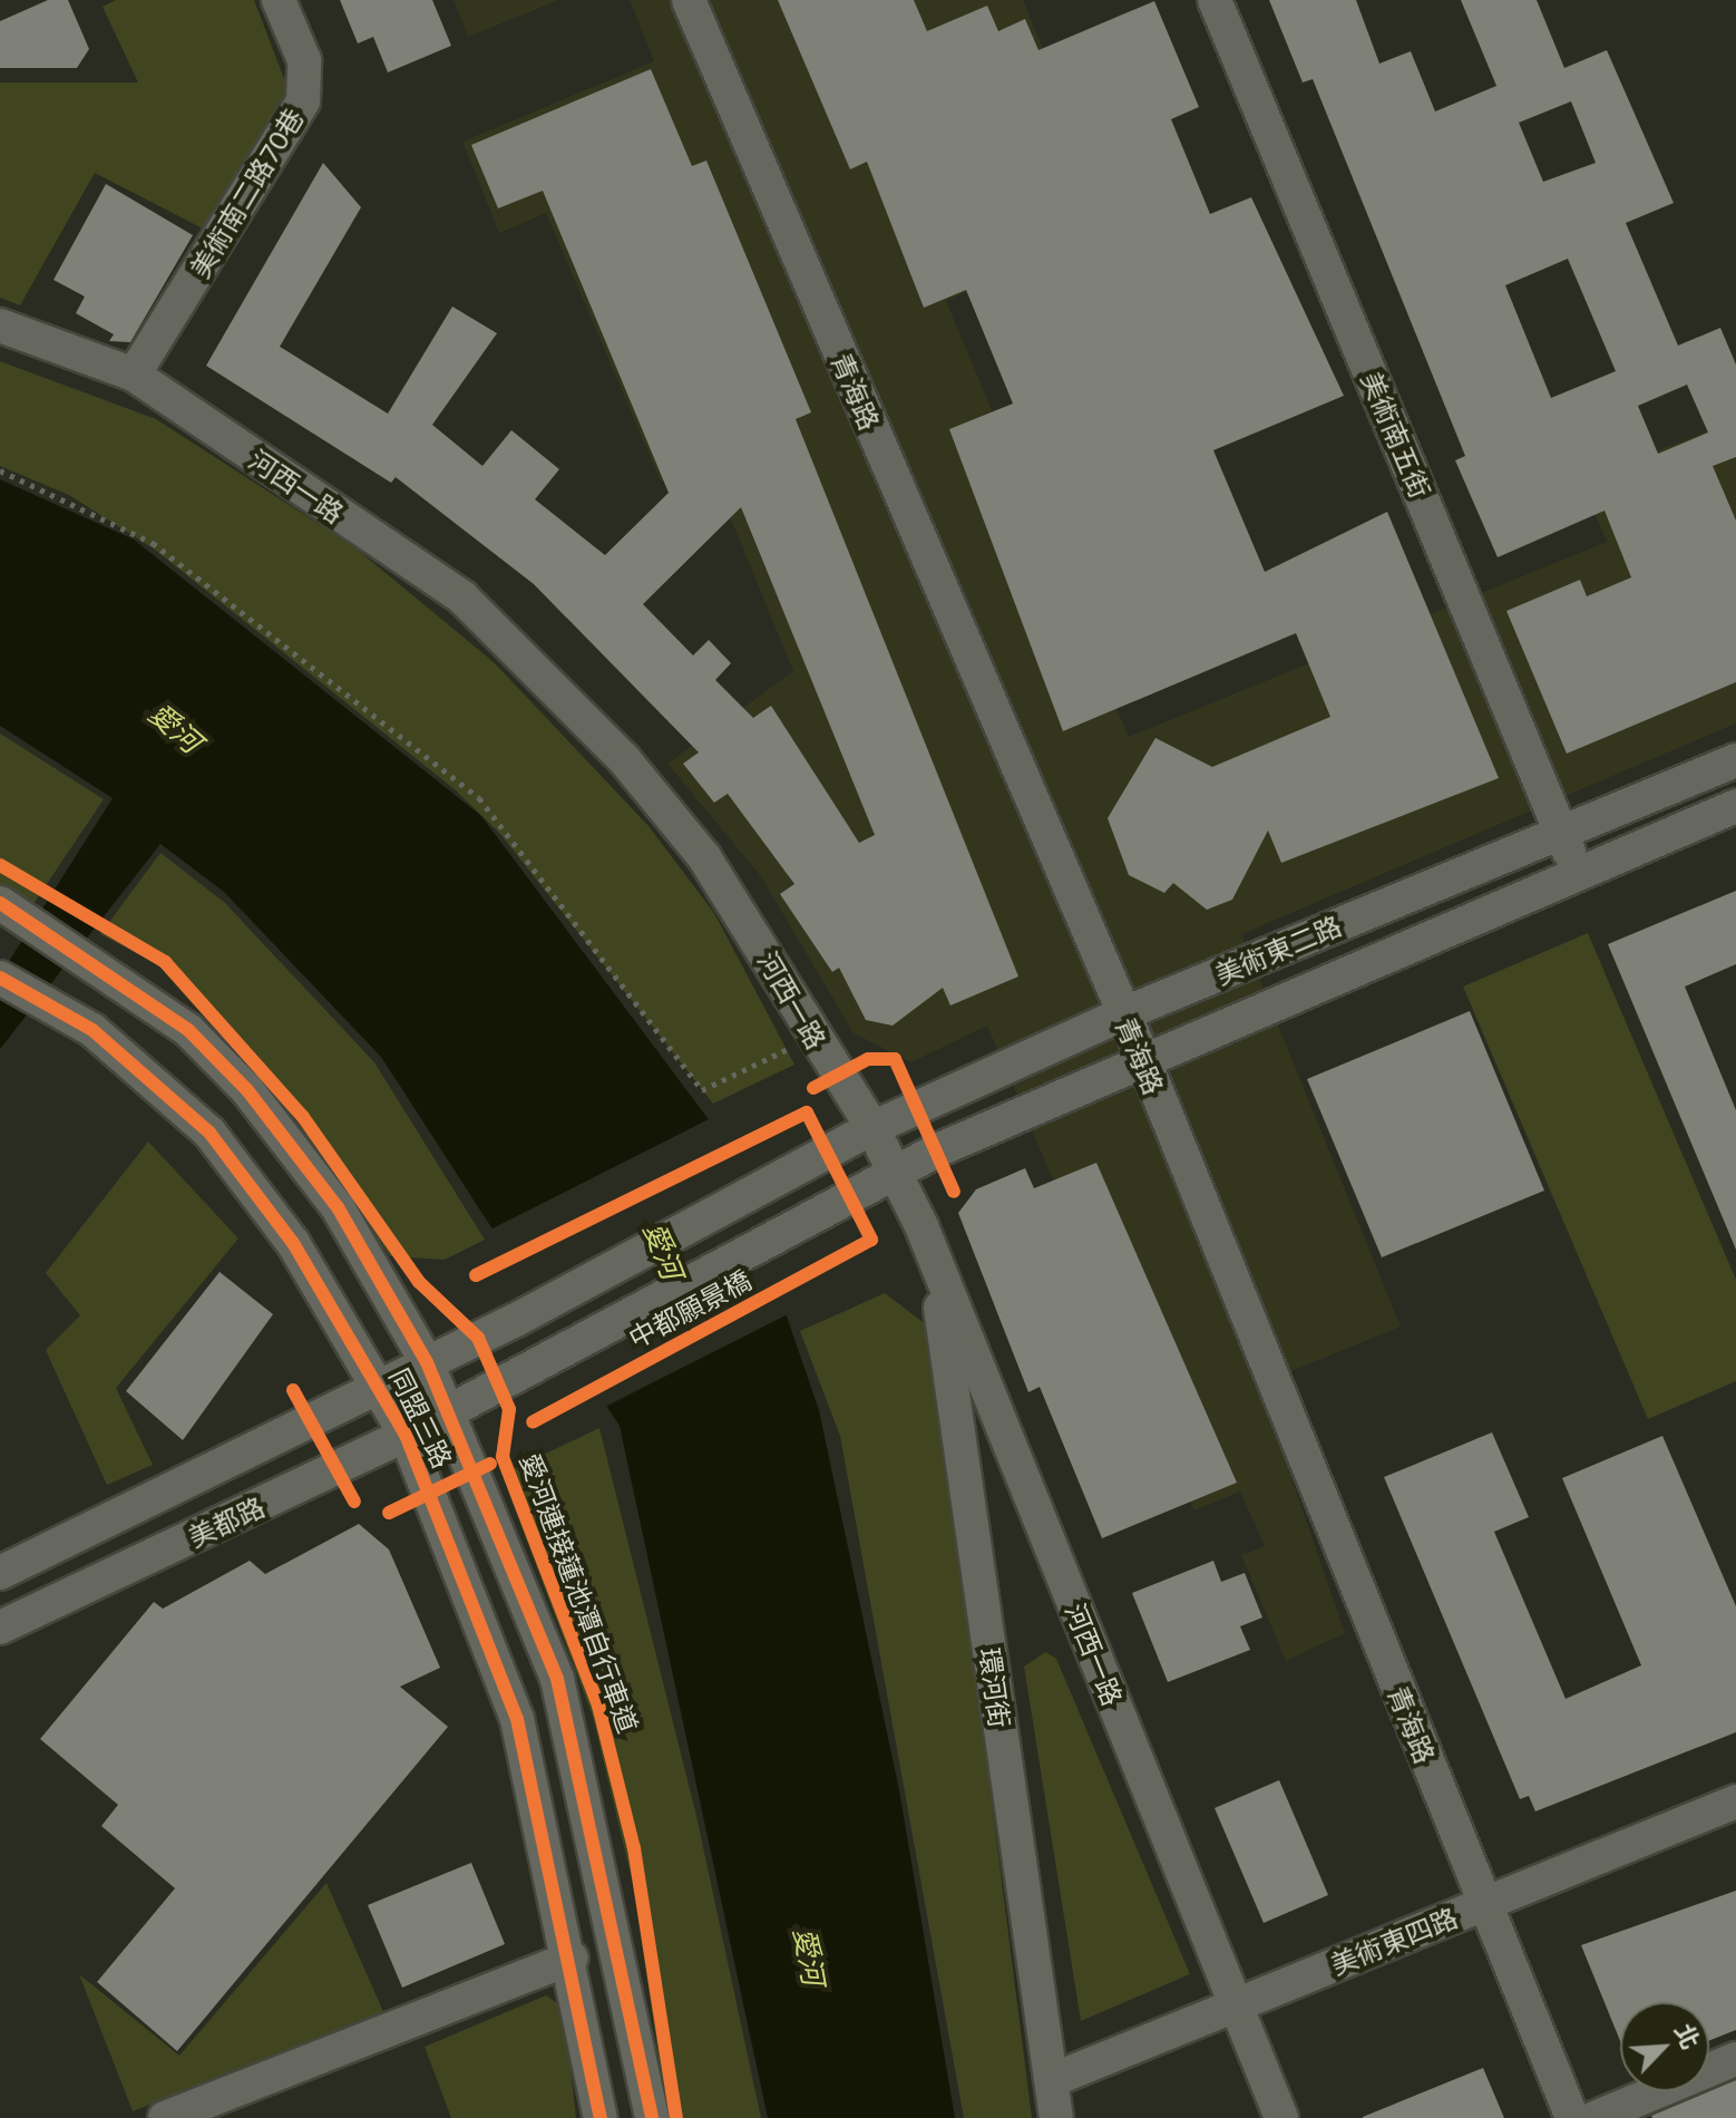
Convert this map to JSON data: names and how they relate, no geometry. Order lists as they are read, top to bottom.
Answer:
{
  "streets": {
    "street": [
      "美術南二路70巷",
      "青海路",
      "美術南五街",
      "河西一路",
      "美術東二路",
      "中都願景橋",
      "同盟三路",
      "美都路",
      "環河街",
      "美術東四路"
    ],
    "cycle path": ["愛河連接蓮池潭自行車道"]
  },
  "crossings": [
    ["美術南二路70巷", "河西一路"],
    ["青海路", "美術東二路"],
    ["青海路", "美術東四路"],
    ["美術南五街", "美術東二路"],
    ["河西一路", "美術東二路"],
    ["河西一路", "環河街"],
    ["河西一路", "美術東四路"],
    ["美術東二路", "中都願景橋"],
    ["美術東二路", "同盟三路"],
    ["美術東二路", "美都路"],
    ["中都願景橋", "同盟三路"],
    ["中都願景橋", "美都路"],
    ["同盟三路", "美都路"],
    ["環河街", "美術東四路"]
  ],
  "water": ["愛河"],
  "north": "top right"
}
